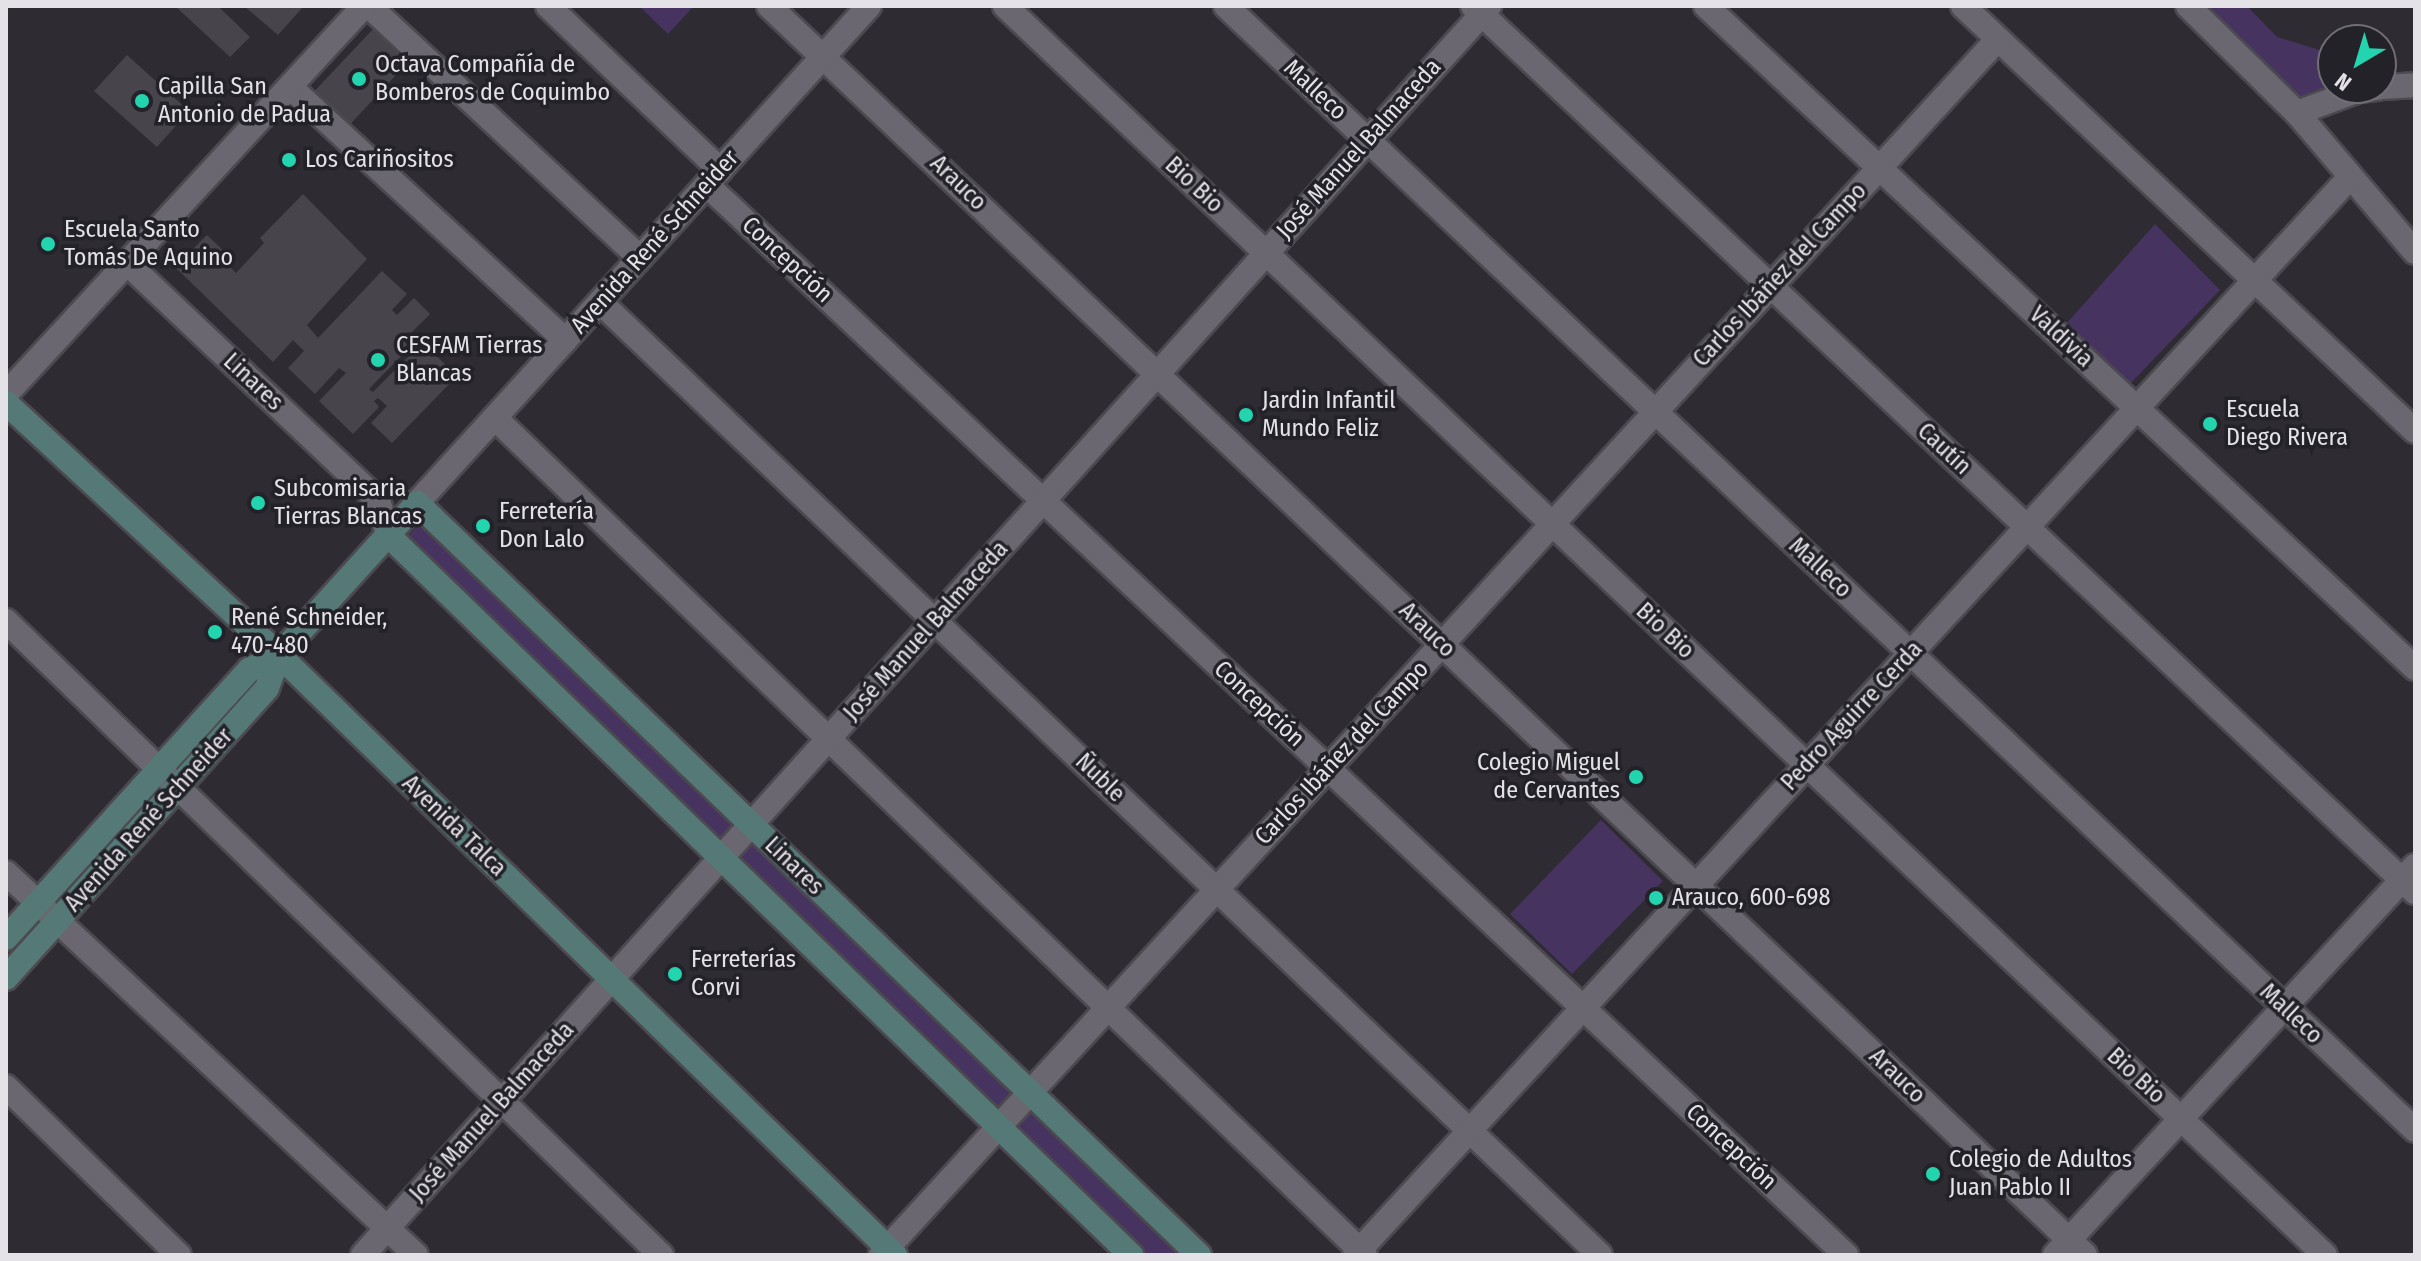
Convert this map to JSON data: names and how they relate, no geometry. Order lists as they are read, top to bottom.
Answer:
{
  "streets": {
    "main road": ["Avenida René Schneider", "Linares", "Avenida Talca"],
    "street": [
      "Malleco",
      "José Manuel Balmaceda",
      "Arauco",
      "Bio Bio",
      "Concepción",
      "Carlos Ibáñez del Campo",
      "Valdivia",
      "Cautín",
      "Pedro Aguirre Cerda",
      "Ñuble"
    ]
  },
  "crossings": [
    ["Malleco", "José Manuel Balmaceda"],
    ["Malleco", "Carlos Ibáñez del Campo"],
    ["Malleco", "Pedro Aguirre Cerda"],
    ["José Manuel Balmaceda", "Arauco"],
    ["José Manuel Balmaceda", "Bio Bio"],
    ["José Manuel Balmaceda", "Concepción"],
    ["José Manuel Balmaceda", "Linares"],
    ["José Manuel Balmaceda", "Cautín"],
    ["José Manuel Balmaceda", "Ñuble"],
    ["José Manuel Balmaceda", "Avenida Talca"],
    ["Arauco", "Avenida René Schneider"],
    ["Arauco", "Carlos Ibáñez del Campo"],
    ["Arauco", "Pedro Aguirre Cerda"],
    ["Bio Bio", "Carlos Ibáñez del Campo"],
    ["Bio Bio", "Pedro Aguirre Cerda"],
    ["Avenida René Schneider", "Concepción"],
    ["Avenida René Schneider", "Linares"],
    ["Avenida René Schneider", "Ñuble"],
    ["Avenida René Schneider", "Avenida Talca"],
    ["Concepción", "Carlos Ibáñez del Campo"],
    ["Concepción", "Pedro Aguirre Cerda"],
    ["Carlos Ibáñez del Campo", "Valdivia"],
    ["Carlos Ibáñez del Campo", "Linares"],
    ["Carlos Ibáñez del Campo", "Cautín"],
    ["Carlos Ibáñez del Campo", "Ñuble"],
    ["Carlos Ibáñez del Campo", "Avenida Talca"],
    ["Valdivia", "Pedro Aguirre Cerda"],
    ["Cautín", "Pedro Aguirre Cerda"],
    ["Pedro Aguirre Cerda", "Ñuble"]
  ],
  "places": [
    "Octava Compañía de Bomberos de Coquimbo",
    "Capilla San Antonio de Padua",
    "Los Cariñositos",
    "Escuela Santo Tomás De Aquino",
    "CESFAM Tierras Blancas",
    "Jardin Infantil Mundo Feliz",
    "Escuela Diego Rivera",
    "Subcomisaria Tierras Blancas",
    "Ferretería Don Lalo",
    "René Schneider, 470-480",
    "Colegio Miguel de Cervantes",
    "Arauco, 600-698",
    "Ferreterías Corvi",
    "Colegio de Adultos Juan Pablo II"
  ],
  "north": "bottom left"
}
